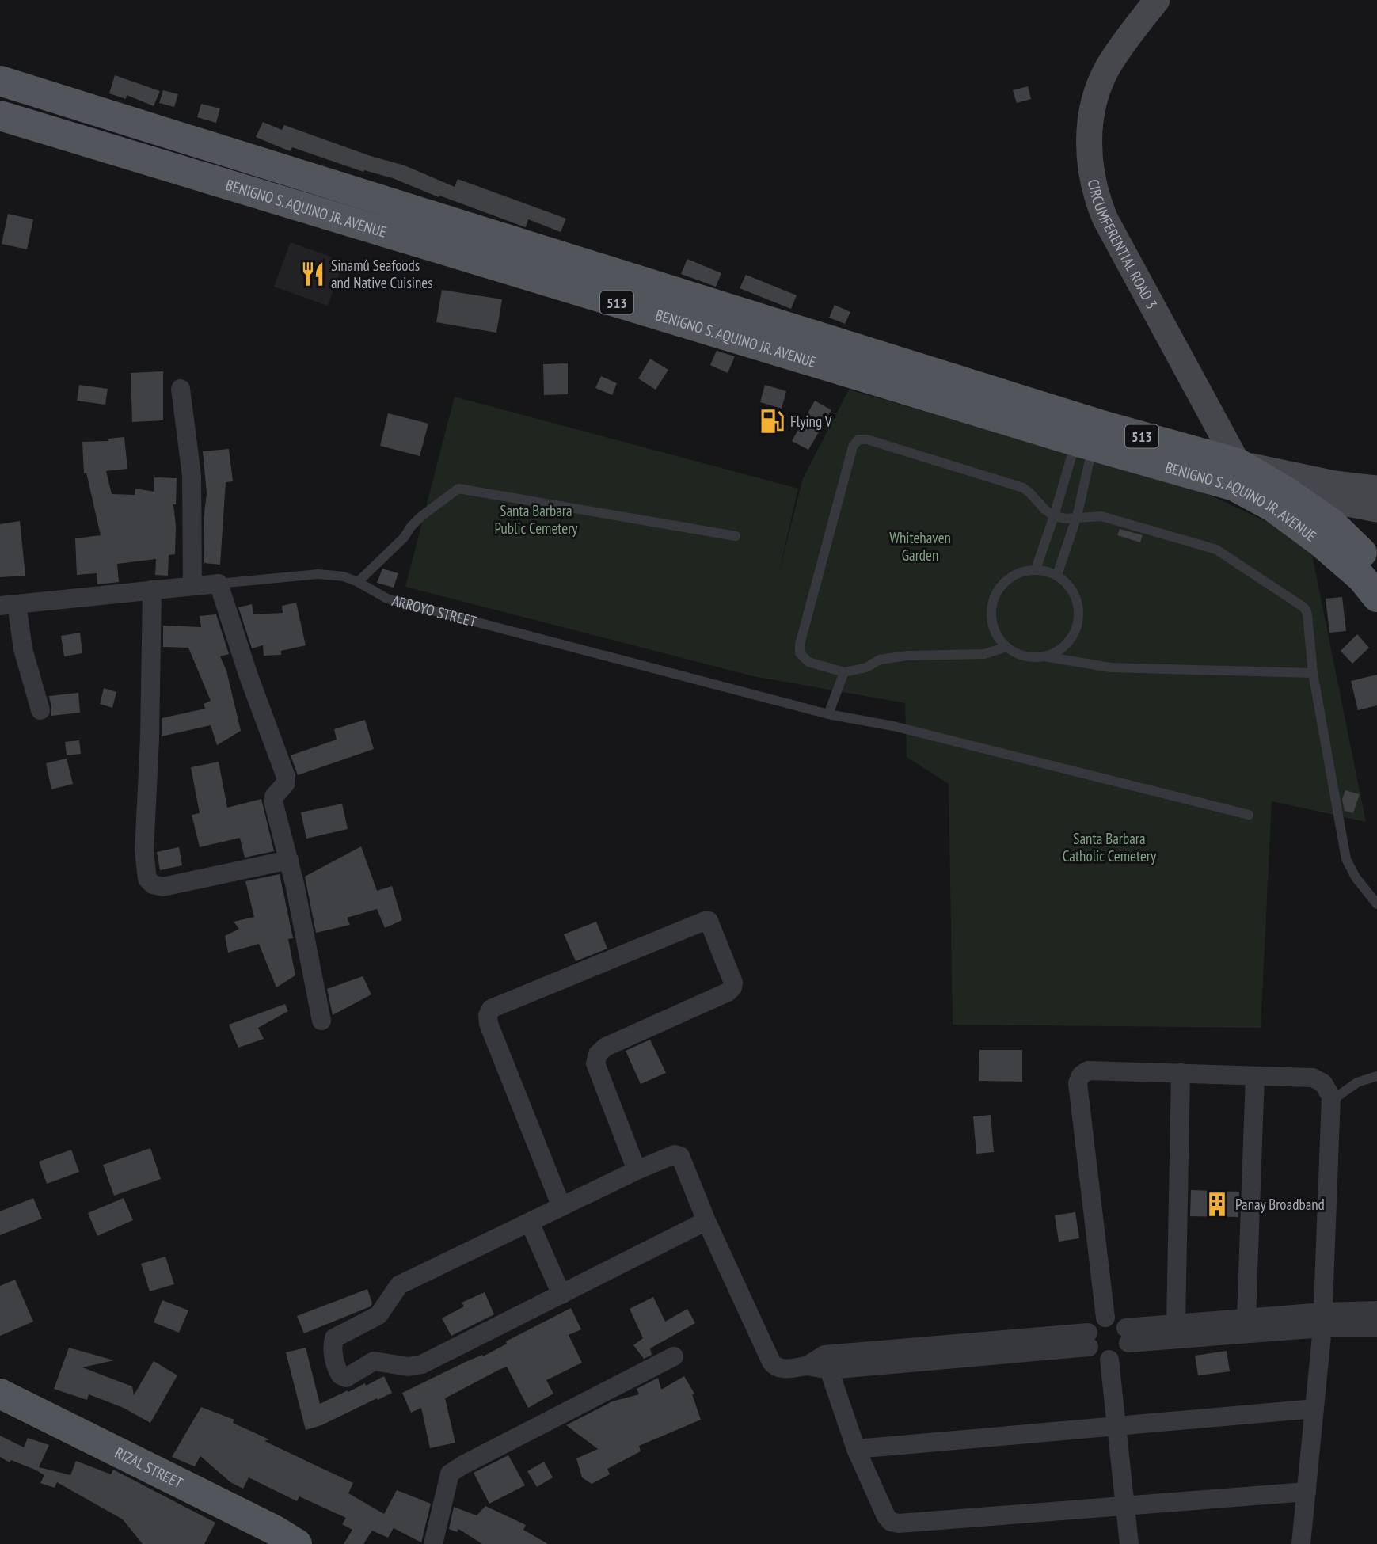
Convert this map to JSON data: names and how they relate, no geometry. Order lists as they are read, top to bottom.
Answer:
{
  "streets": {
    "main road": [
      "BENIGNO S. AQUINO JR. AVENUE",
      "CIRCUMFERENTIAL ROAD 3",
      "513",
      "RIZAL STREET"
    ],
    "street": ["ARROYO STREET"]
  },
  "crossings": [
    ["BENIGNO S. AQUINO JR. AVENUE", "CIRCUMFERENTIAL ROAD 3"]
  ],
  "parks": ["Santa Barbara Public Cemetery", "Whitehaven Garden", "Santa Barbara Catholic Cemetery"],
  "places": {
    "restaurant": ["Sinamû Seafoods and Native Cuisines"],
    "fuel station": ["Flying V"],
    "building": ["Panay Broadband"]
  }
}
